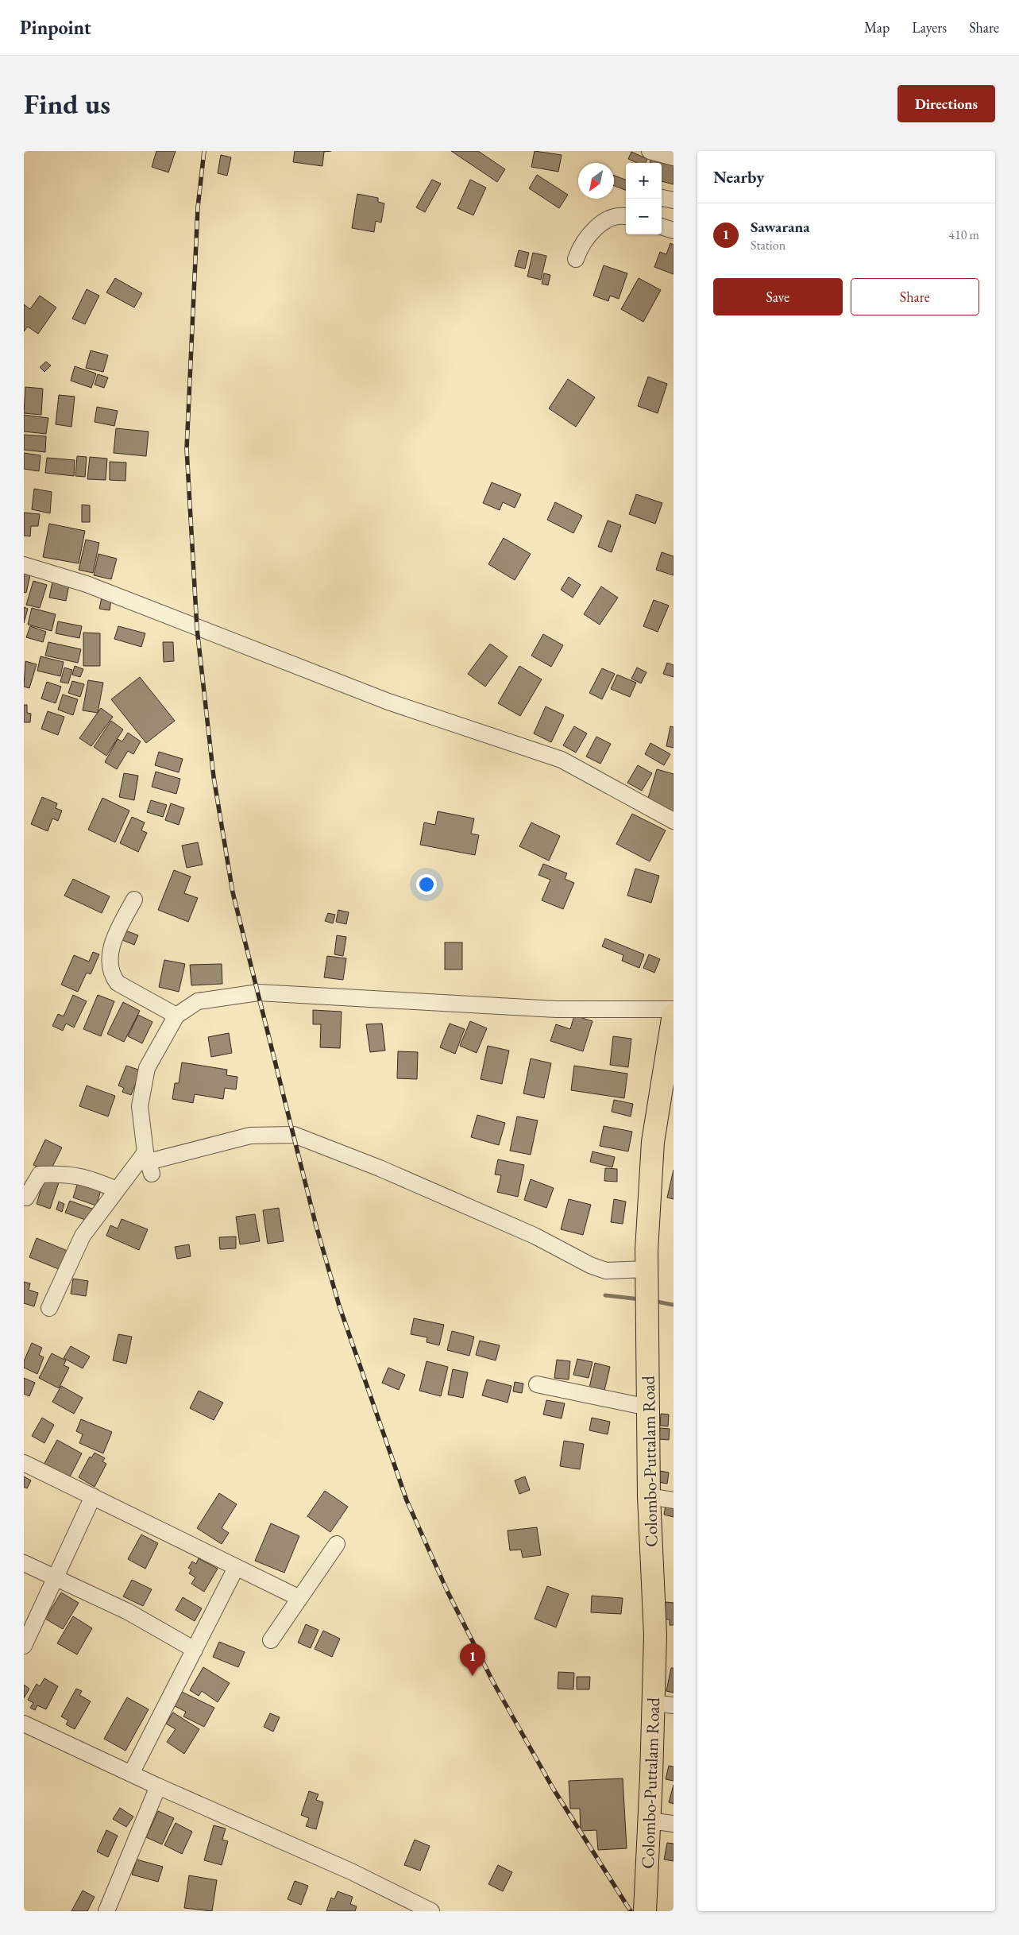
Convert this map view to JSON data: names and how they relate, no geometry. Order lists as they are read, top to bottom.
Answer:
{
  "streets": {
    "highway": ["Colombo-Puttalam Road"]
  },
  "north": "bottom left",
  "page": {
    "header": "Pinpoint",
    "nav": ["Map", "Layers", "Share"],
    "buttons": [
      "Directions",
      ["Save", "Share"]
    ],
    "title": "Find us",
    "heading": "Nearby",
    "map_buttons": ["+", "−"],
    "list": [
      {
        "mark": "1",
        "name": "Sawarana",
        "note": "Station",
        "value": "410 m"
      }
    ],
    "pins": "1"
  }
}
